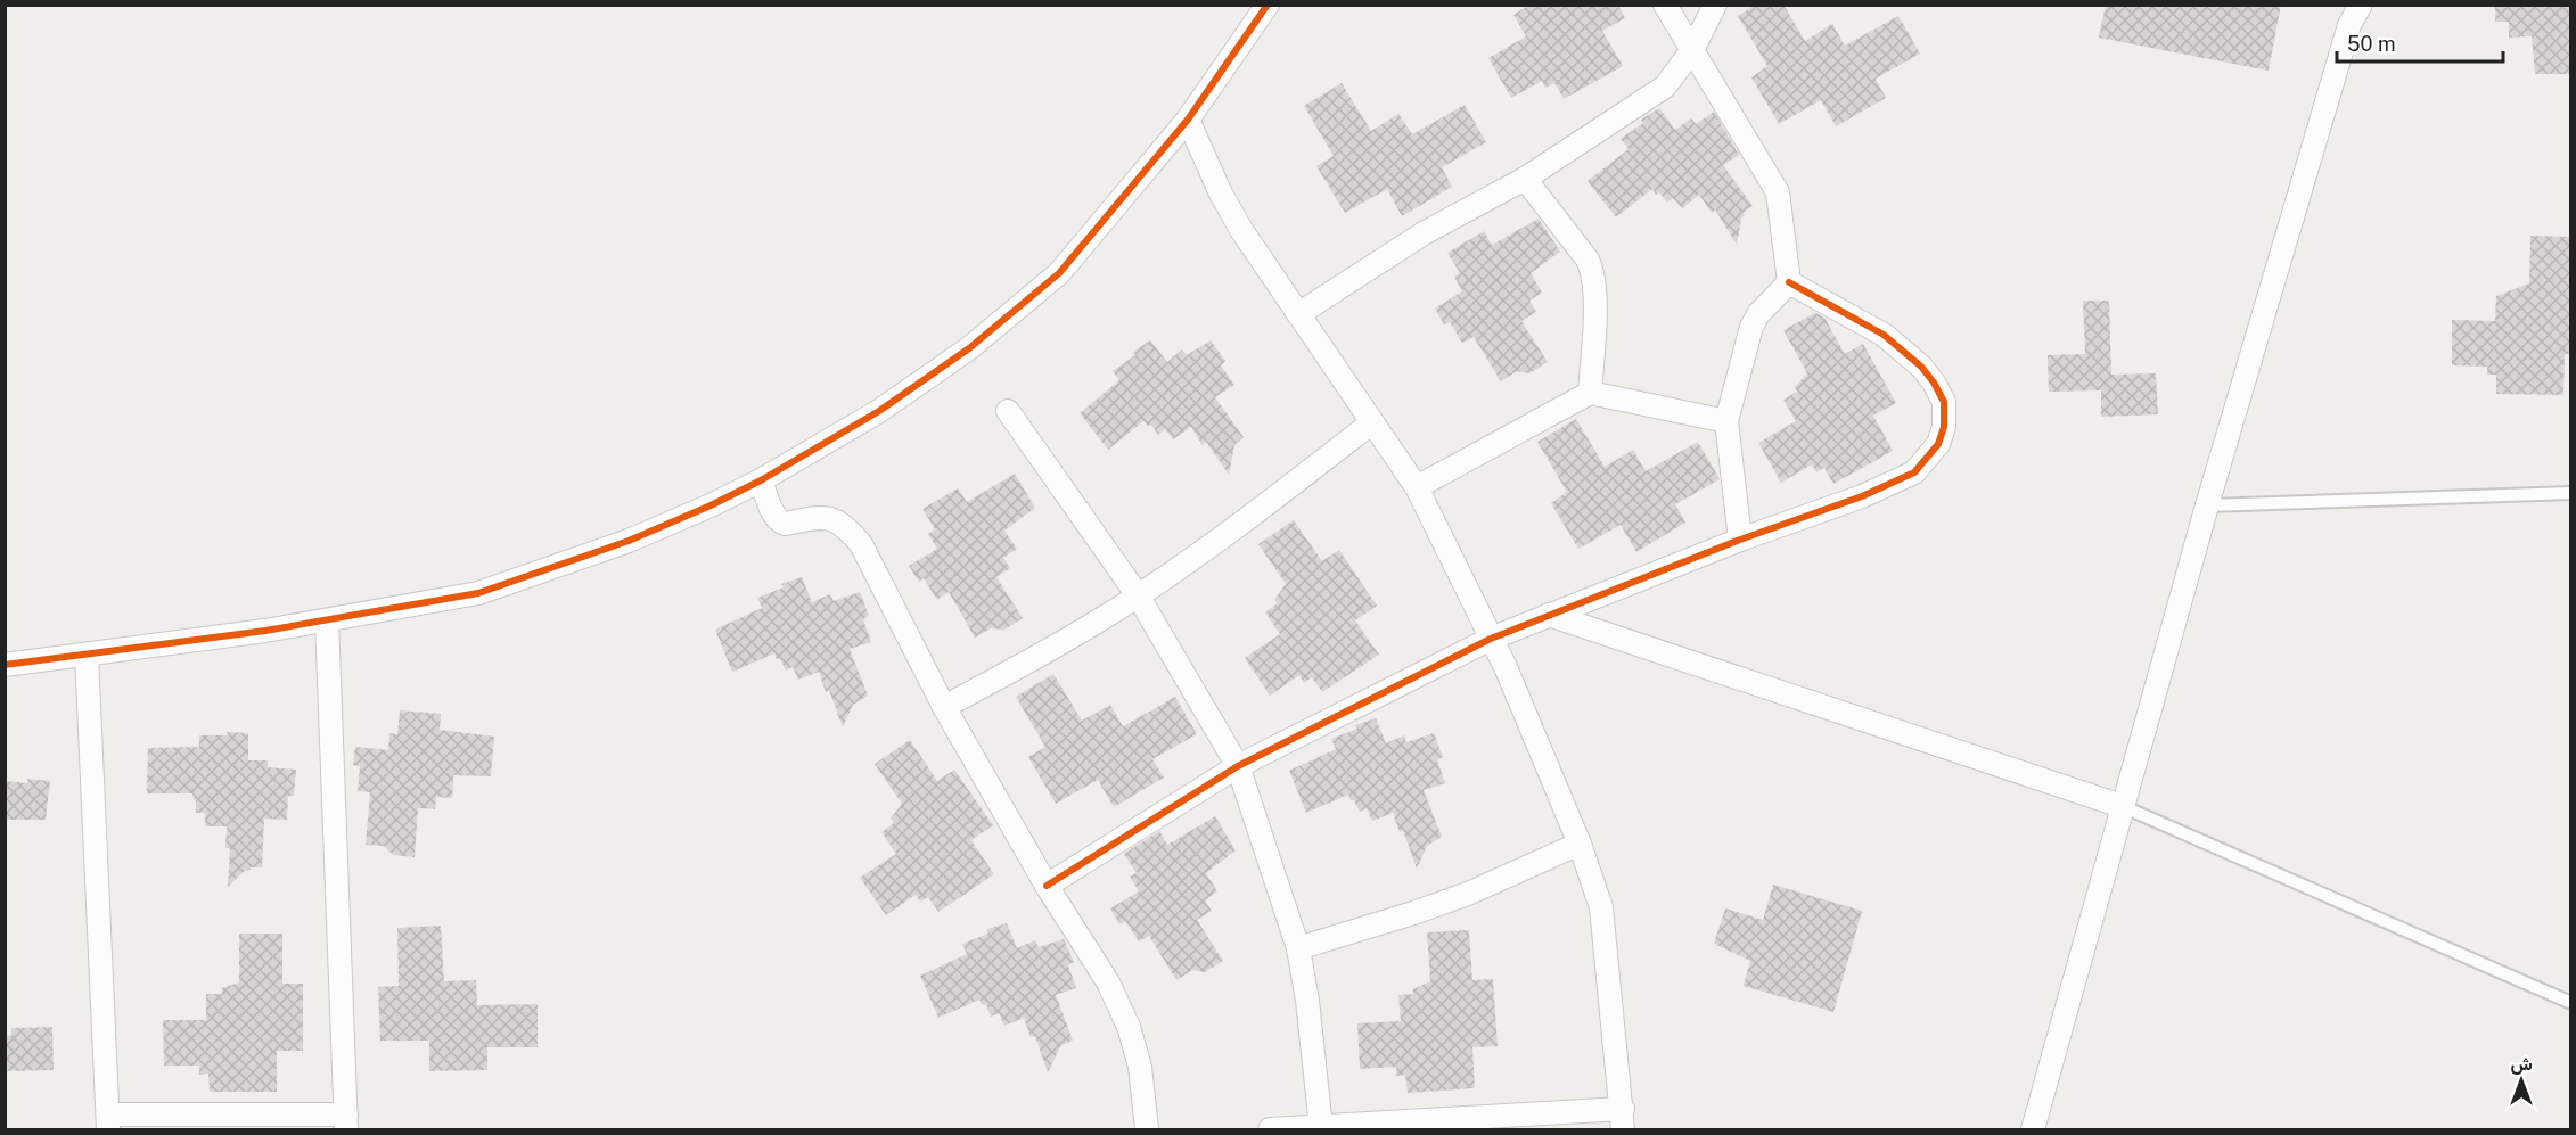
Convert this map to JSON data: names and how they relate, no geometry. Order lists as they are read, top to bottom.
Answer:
{
  "scale_bar": "50 m",
  "north": "top"
}
